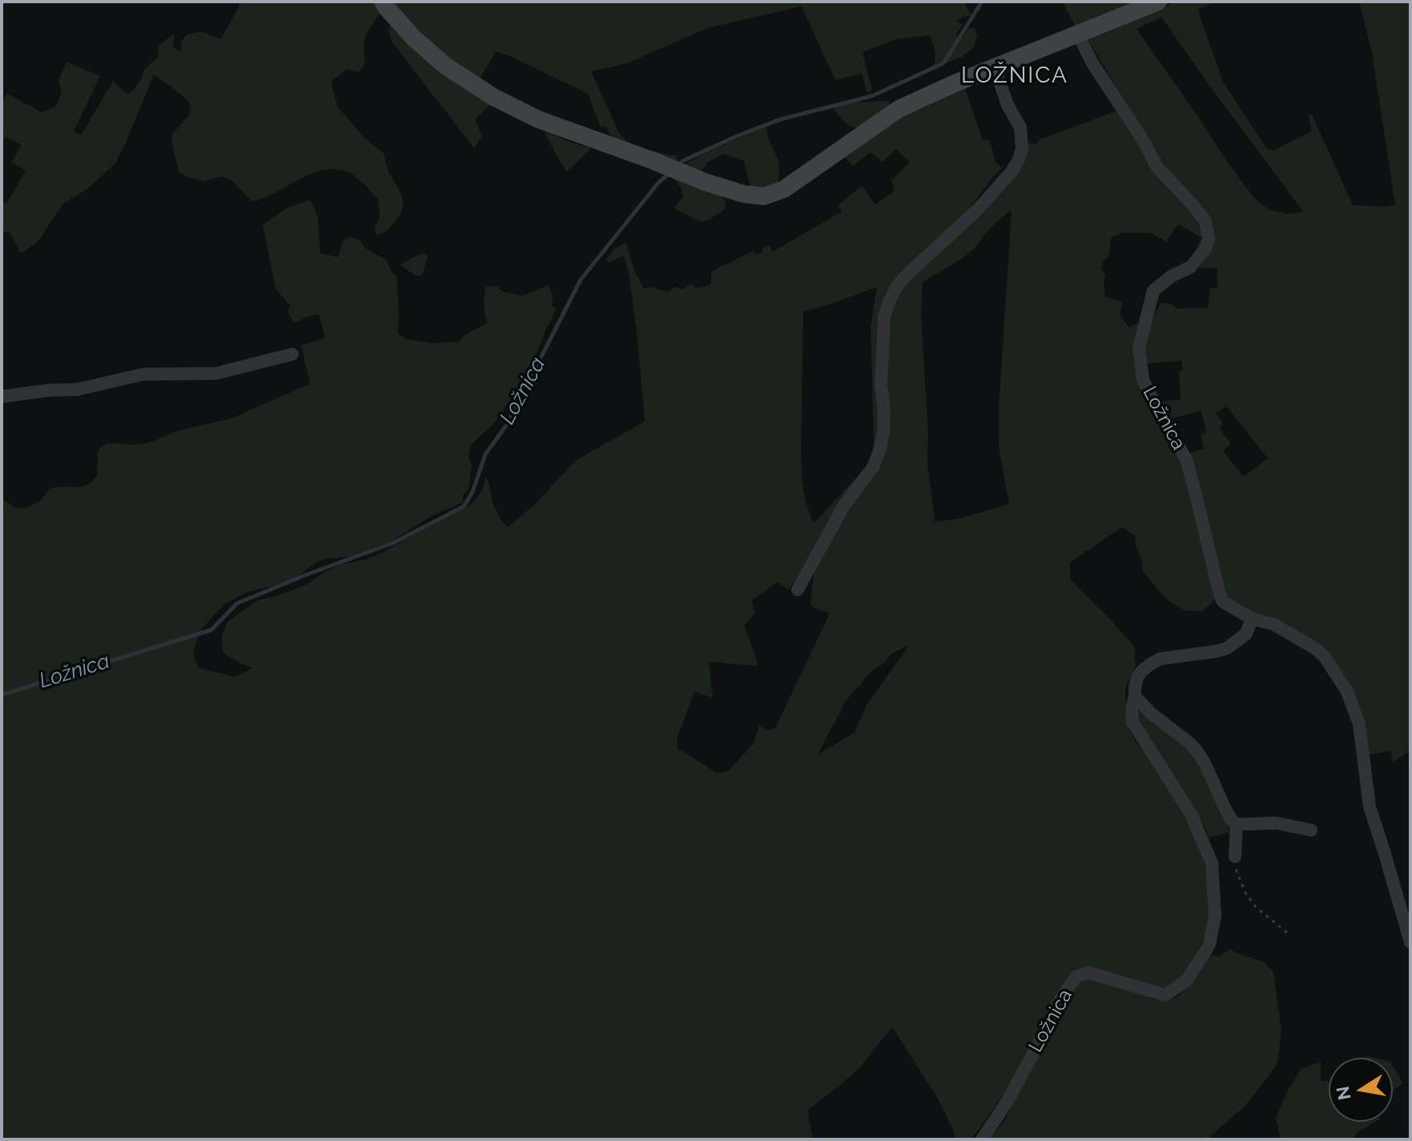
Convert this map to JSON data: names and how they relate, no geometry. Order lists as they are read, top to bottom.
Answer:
{
  "streets": {
    "street": ["Ložnica"]
  },
  "districts": ["LOŽNICA"],
  "water": ["Ložnica"],
  "north": "left"
}
